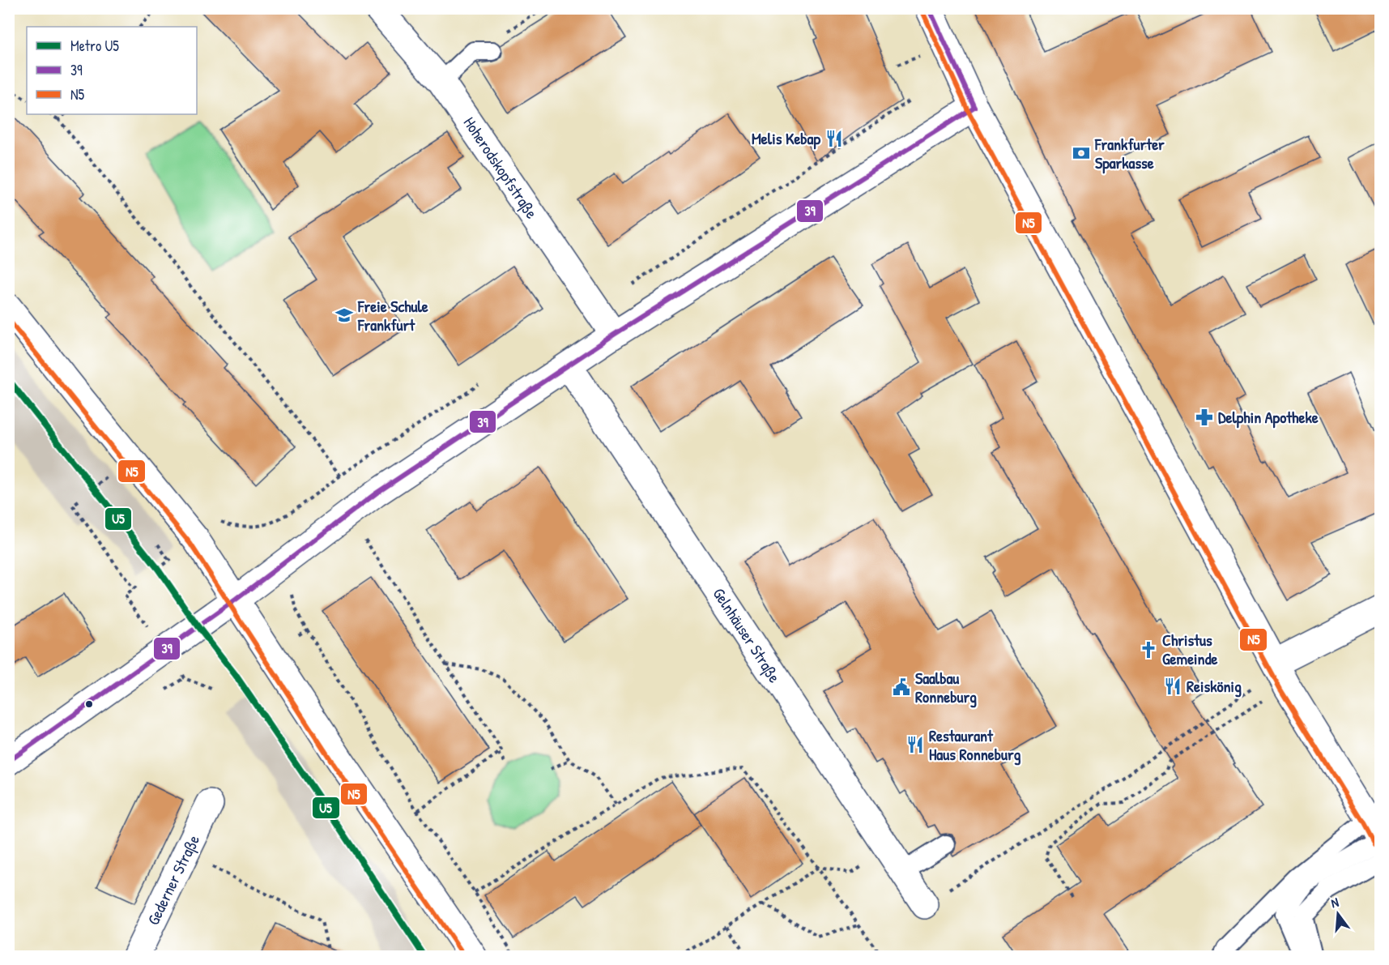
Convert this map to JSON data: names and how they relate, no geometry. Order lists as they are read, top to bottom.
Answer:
{
  "streets": {
    "street": ["Hoherodskopfstraße", "Gelnhäuser Straße", "Gederner Straße"]
  },
  "places": {
    "restaurant": ["Melis Kebap", "Reiskönig", "Restaurant Haus Ronneburg"],
    "bank": ["Frankfurter Sparkasse"],
    "school or university": ["Freie Schule Frankfurt"],
    "pharmacy": ["Delphin Apotheke"],
    "church": ["Christus Gemeinde"],
    "public building": ["Saalbau Ronneburg"]
  },
  "lines": ["transit line 39", "transit line N5", "metro line U5"],
  "legend": ["Metro U5", "39", "N5"],
  "north": "top"
}
